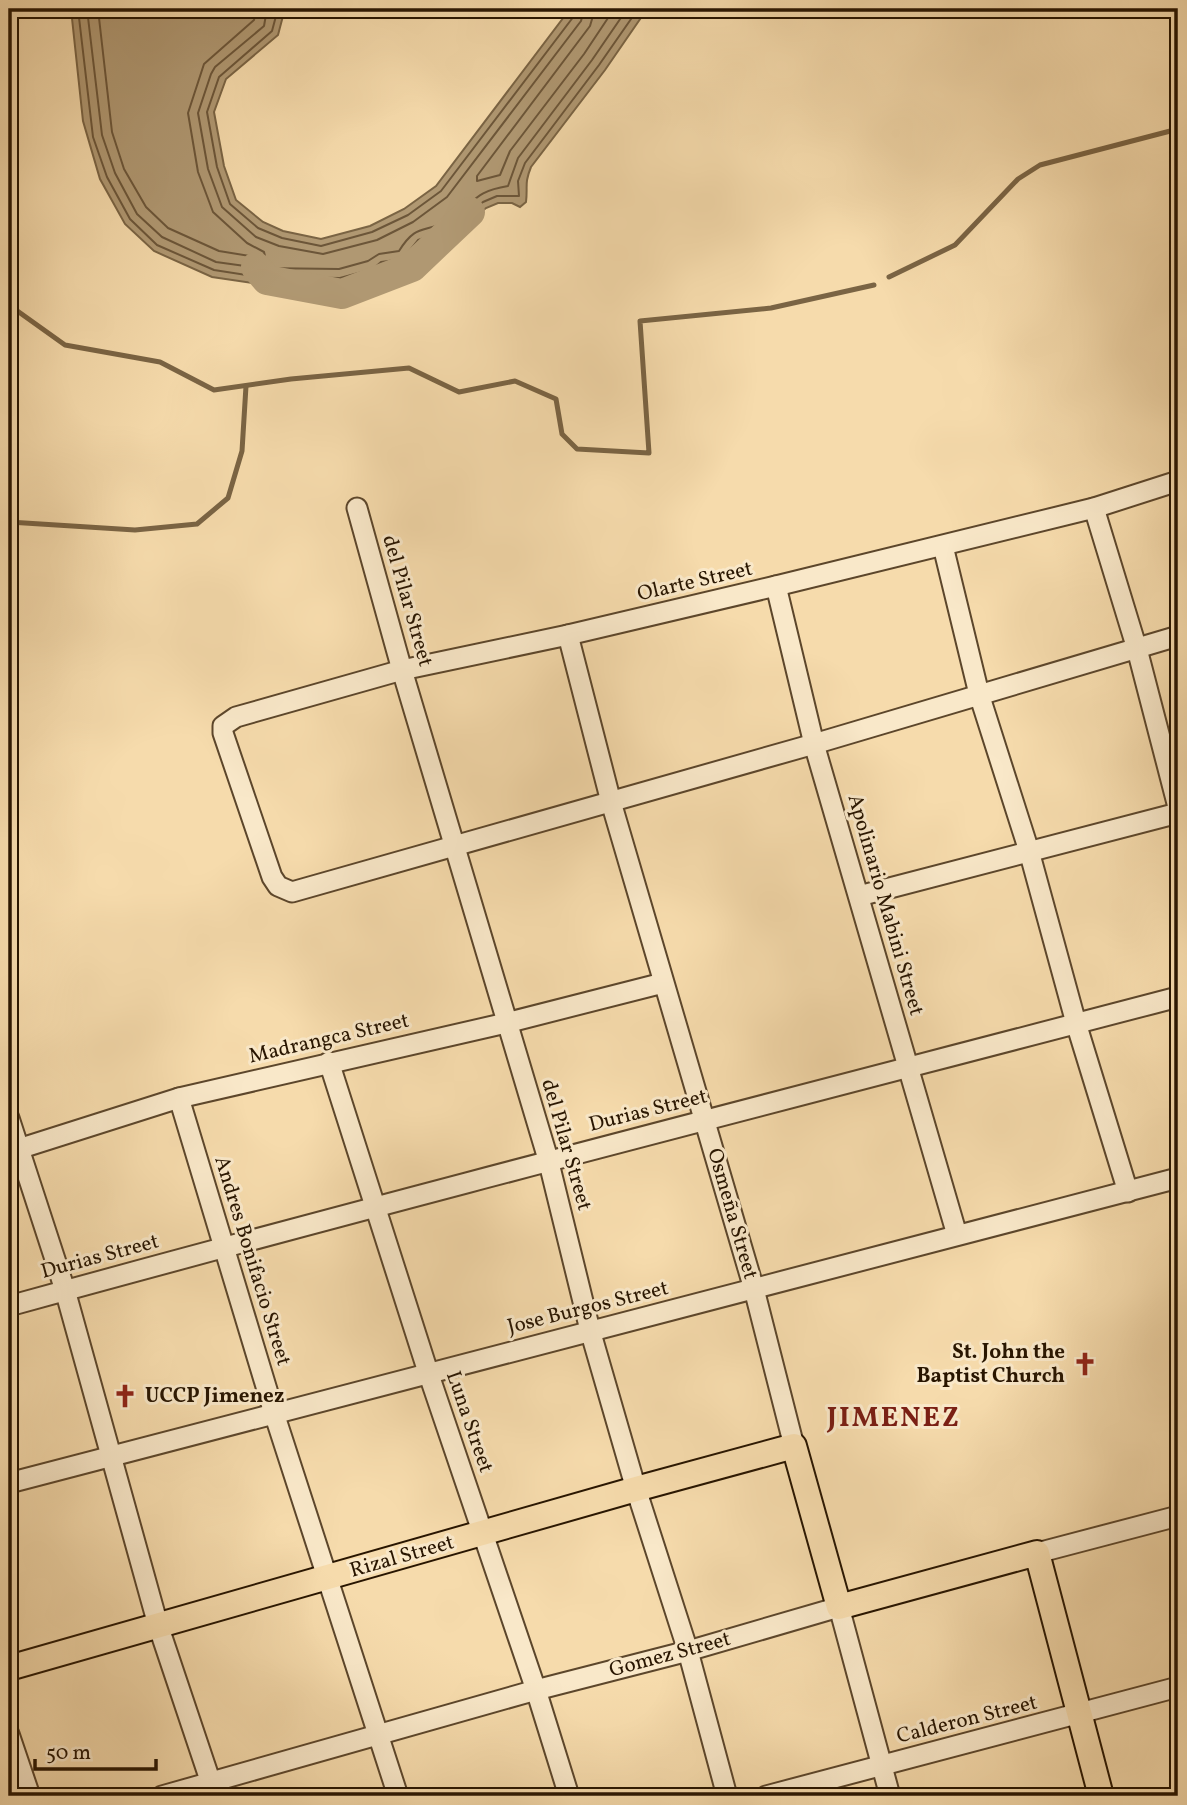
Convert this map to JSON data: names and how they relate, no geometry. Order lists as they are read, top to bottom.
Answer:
{
  "streets": {
    "main road": ["Osmeña Street", "Rizal Street", "Gomez Street"],
    "street": [
      "Olarte Street",
      "del Pilar Street",
      "Apolinario Mabini Street",
      "Madrangca Street",
      "Durias Street",
      "Andres Bonifacio Street",
      "Jose Burgos Street",
      "Luna Street",
      "Calderon Street"
    ]
  },
  "crossings": [
    ["Olarte Street", "del Pilar Street"],
    ["Olarte Street", "Apolinario Mabini Street"],
    ["Olarte Street", "Osmeña Street"],
    ["del Pilar Street", "Madrangca Street"],
    ["del Pilar Street", "Durias Street"],
    ["del Pilar Street", "Jose Burgos Street"],
    ["del Pilar Street", "Rizal Street"],
    ["del Pilar Street", "Gomez Street"],
    ["Apolinario Mabini Street", "Durias Street"],
    ["Apolinario Mabini Street", "Jose Burgos Street"],
    ["Madrangca Street", "Osmeña Street"],
    ["Madrangca Street", "Andres Bonifacio Street"],
    ["Madrangca Street", "Luna Street"],
    ["Durias Street", "Osmeña Street"],
    ["Durias Street", "Andres Bonifacio Street"],
    ["Durias Street", "Luna Street"],
    ["Osmeña Street", "Jose Burgos Street"],
    ["Osmeña Street", "Rizal Street"],
    ["Osmeña Street", "Gomez Street"],
    ["Osmeña Street", "Calderon Street"],
    ["Andres Bonifacio Street", "Jose Burgos Street"],
    ["Andres Bonifacio Street", "Rizal Street"],
    ["Andres Bonifacio Street", "Gomez Street"],
    ["Jose Burgos Street", "Luna Street"],
    ["Luna Street", "Rizal Street"],
    ["Luna Street", "Gomez Street"]
  ],
  "districts": ["JIMENEZ"],
  "places": {
    "church": ["St. John the Baptist Church", "UCCP Jimenez"]
  },
  "scale_bar": "50 m"
}
